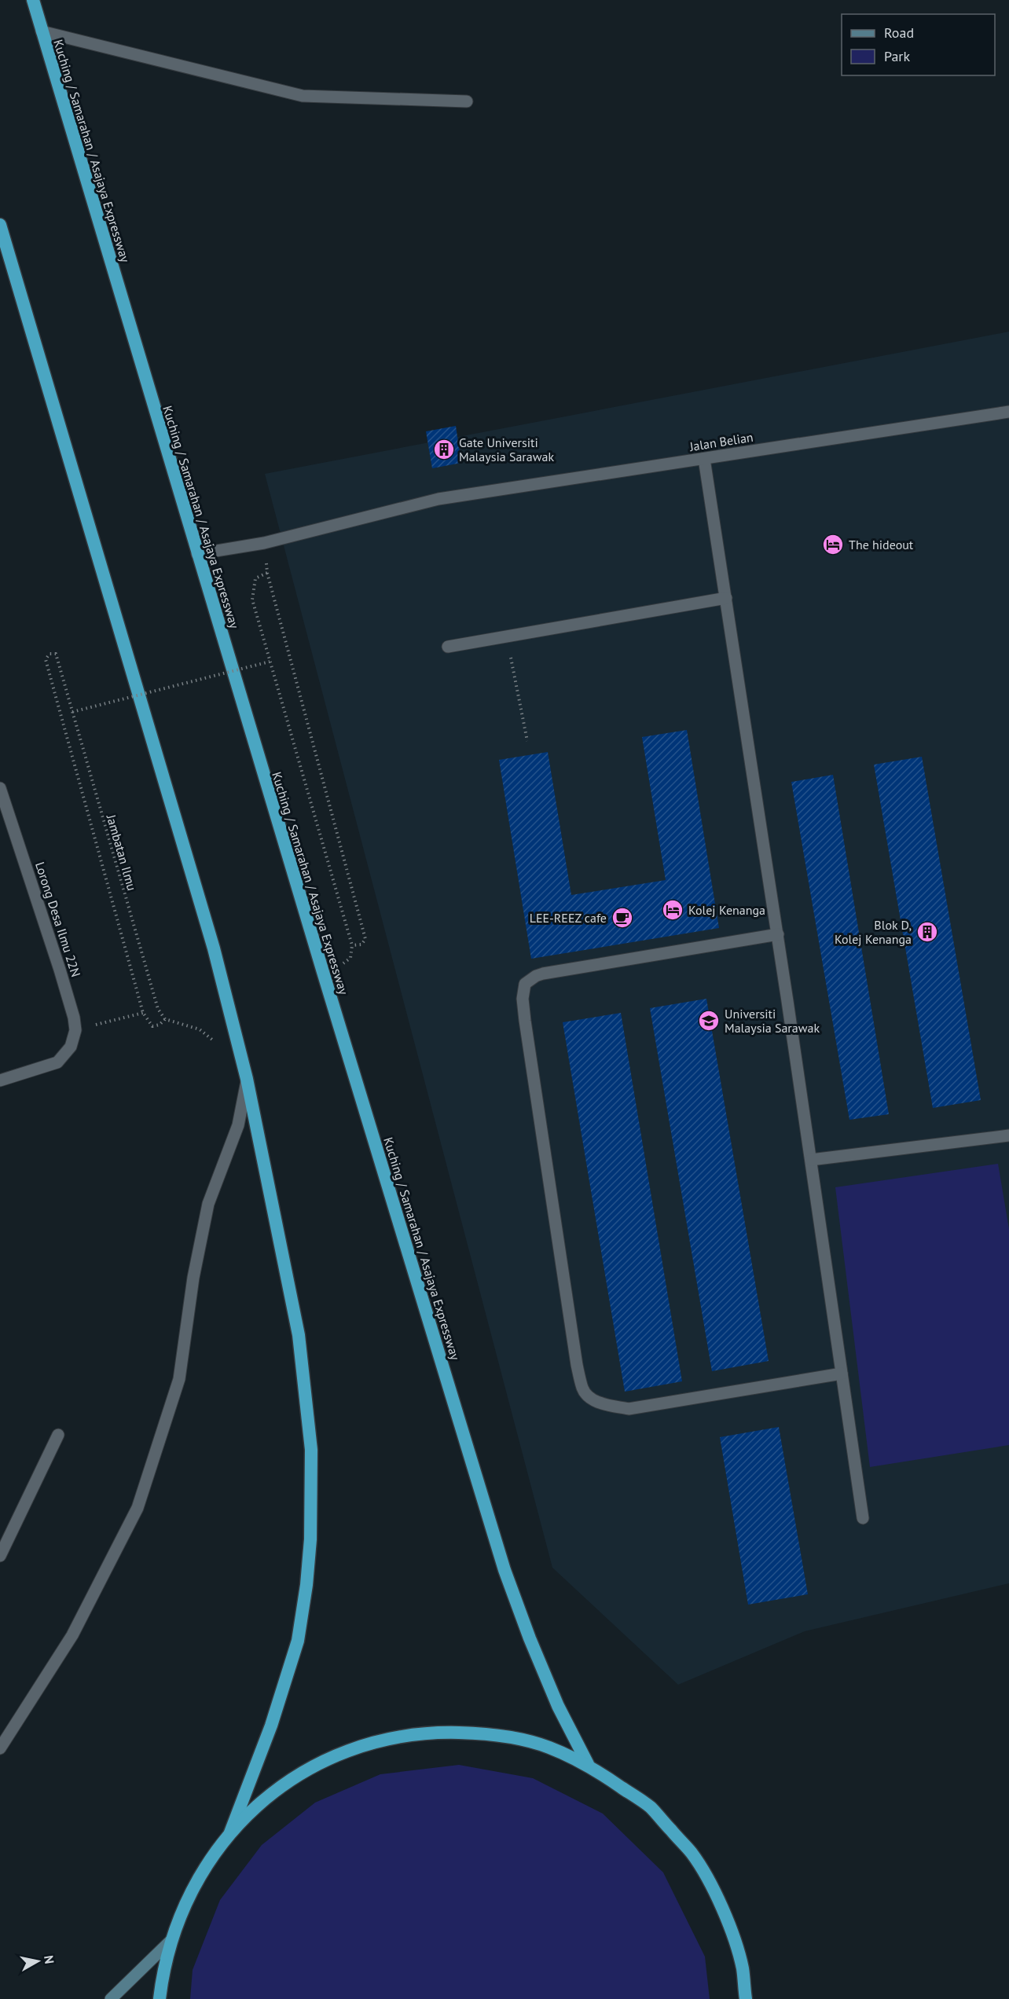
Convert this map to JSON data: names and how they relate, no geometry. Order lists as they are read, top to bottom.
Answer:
{
  "streets": {
    "highway": ["Kuching / Samarahan / Asajaya Expressway"],
    "street": ["Jalan Belian", "Lorong Desa Ilmu 22N"],
    "path": ["Jambatan Ilmu"]
  },
  "crossings": [
    ["Kuching / Samarahan / Asajaya Expressway", "Jalan Belian"]
  ],
  "places": {
    "building": ["Gate Universiti Malaysia Sarawak", "Blok D, Kolej Kenanga"],
    "hotel": ["The hideout", "Kolej Kenanga"],
    "cafe": ["LEE-REEZ cafe"],
    "school or university": ["Universiti Malaysia Sarawak"]
  },
  "legend": ["Road", "Park"],
  "north": "right"
}
